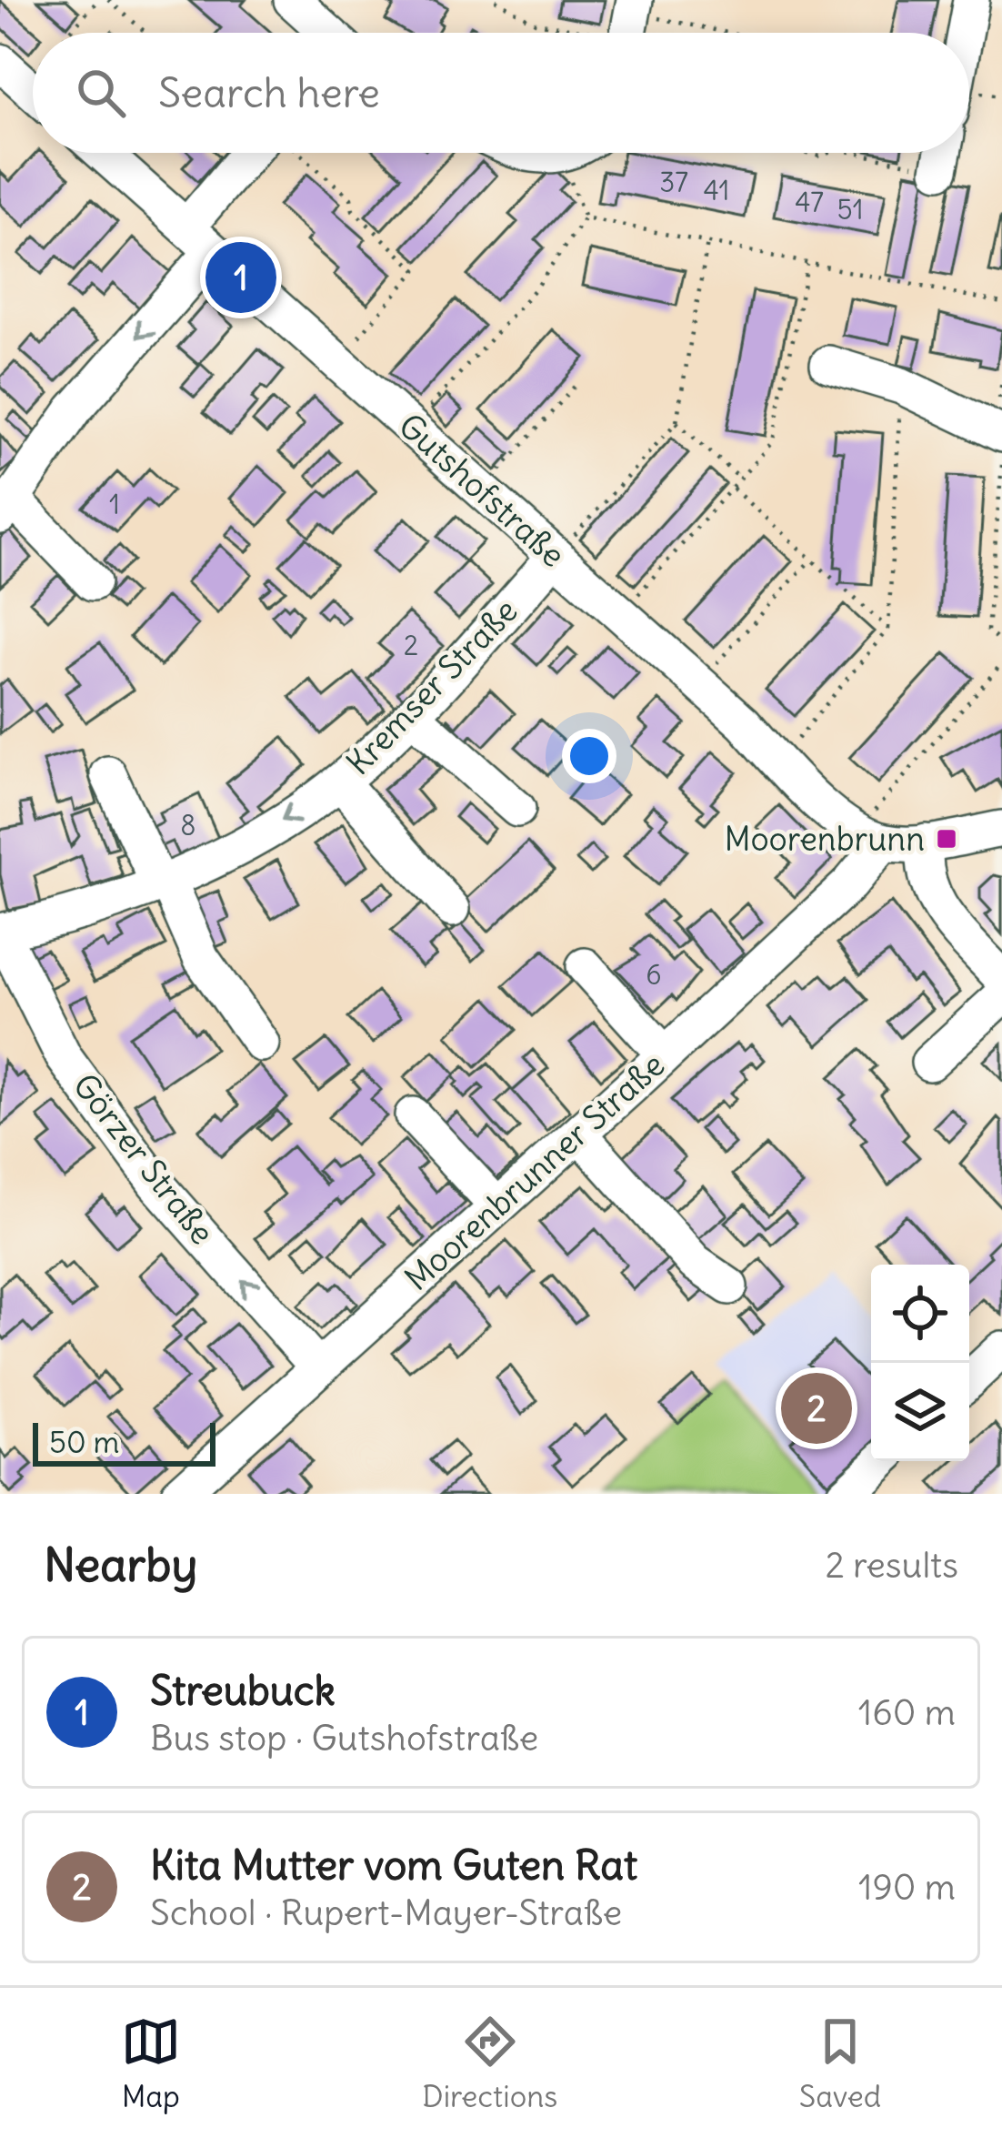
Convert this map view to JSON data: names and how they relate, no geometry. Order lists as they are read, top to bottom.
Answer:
{
  "streets": {
    "street": [
      "Gutshofstraße",
      "Kremser Straße",
      "Görzer Straße",
      "Moorenbrunner Straße"
    ]
  },
  "crossings": [
    ["Gutshofstraße", "Kremser Straße"],
    ["Gutshofstraße", "Moorenbrunner Straße"],
    ["Kremser Straße", "Görzer Straße"],
    ["Görzer Straße", "Moorenbrunner Straße"]
  ],
  "places": {
    "transit": ["Moorenbrunn"]
  },
  "house_numbers": [
    "37",
    "41",
    "47",
    "51",
    "1",
    "2",
    "8",
    "6"
  ],
  "scale_bar": "50 m",
  "page": {
    "search": "Search here",
    "pins": ["1", "2"],
    "scale": "50 m",
    "heading": ["Nearby", "2 results"],
    "list": [
      {
        "mark": "1",
        "name": "Streubuck",
        "note": "Bus stop · Gutshofstraße",
        "value": "160 m"
      },
      {
        "mark": "2",
        "name": "Kita Mutter vom Guten Rat",
        "note": "School · Rupert-Mayer-Straße",
        "value": "190 m"
      }
    ],
    "nav": ["Map", "Directions", "Saved"]
  }
}
